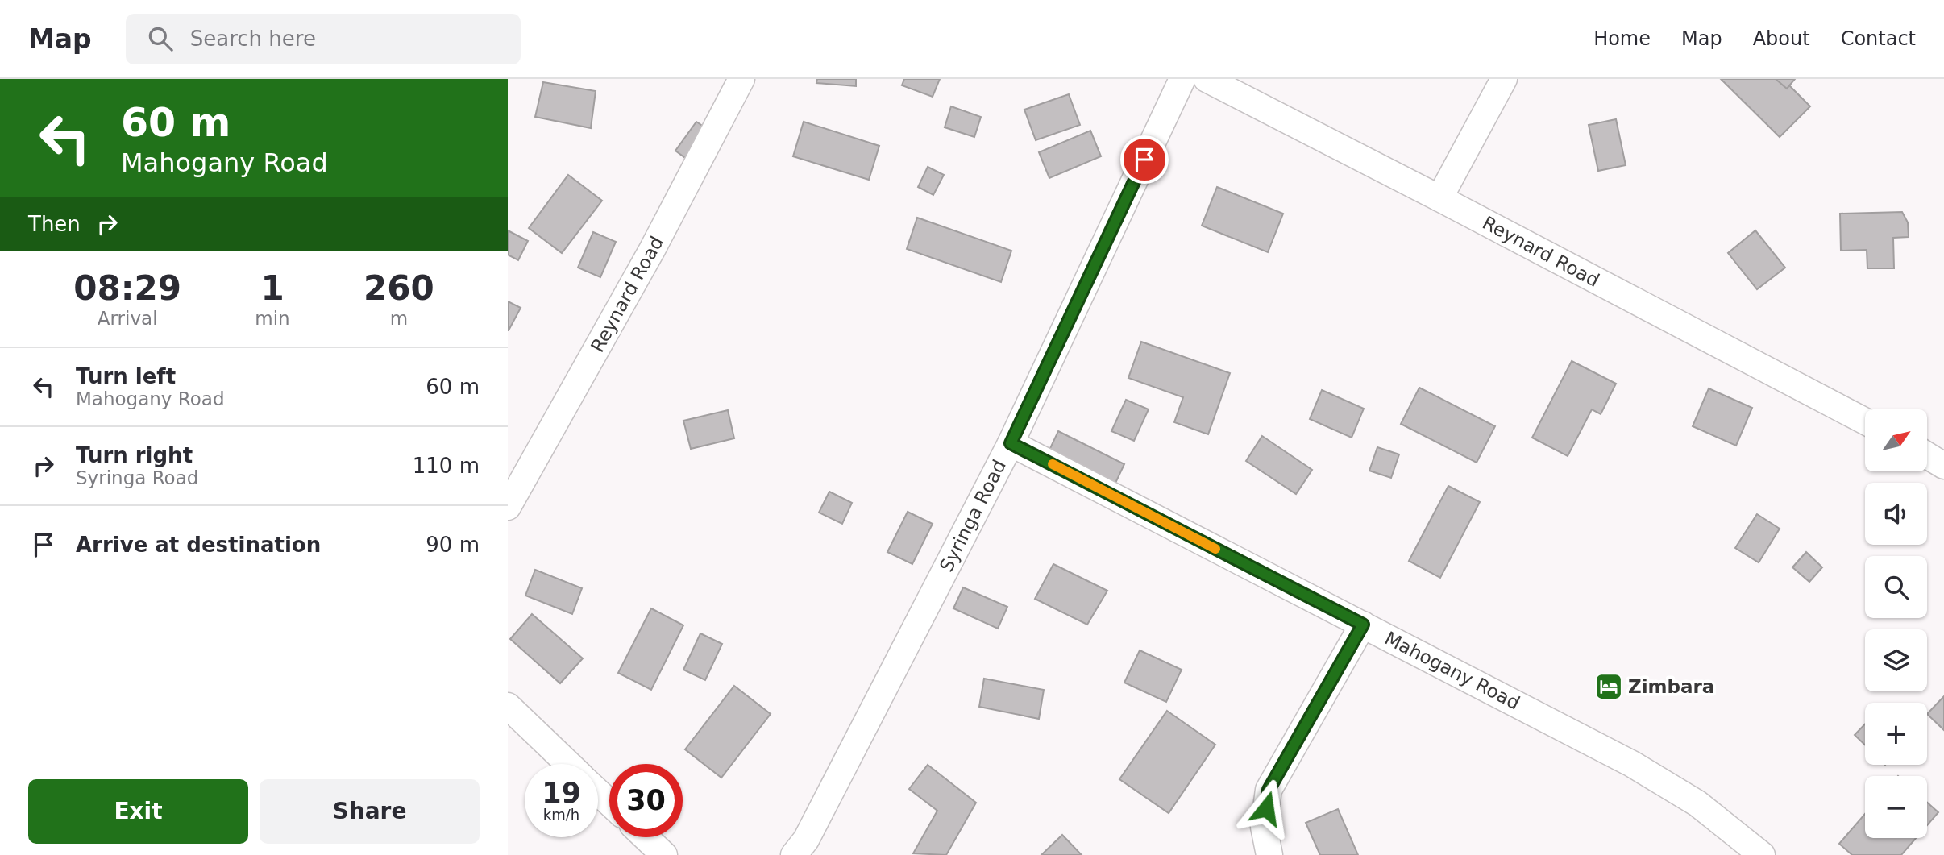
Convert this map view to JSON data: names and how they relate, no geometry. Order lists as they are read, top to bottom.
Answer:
{
  "streets": {
    "street": ["Reynard Road", "Syringa Road", "Mahogany Road"]
  },
  "crossings": [
    ["Syringa Road", "Mahogany Road"]
  ],
  "places": {
    "hotel": ["Zimbara"]
  },
  "north": "top right",
  "page": {
    "header": "Map",
    "search": "Search here",
    "nav": [
      "Home",
      "Map",
      "About",
      "Contact"
    ],
    "turn": ["60 m", "Mahogany Road"],
    "then": "Then",
    "eta": [
      "08:29",
      "Arrival",
      "1",
      "min",
      "260",
      "m"
    ],
    "list": [
      {
        "name": "Turn left",
        "note": "Mahogany Road",
        "value": "60 m"
      },
      {
        "name": "Turn right",
        "note": "Syringa Road",
        "value": "110 m"
      },
      {
        "name": "Arrive at destination",
        "value": "90 m"
      }
    ],
    "map_buttons": ["+", "−"],
    "speed": "19 km/h",
    "limit": "30",
    "buttons": ["Exit", "Share"]
  }
}
